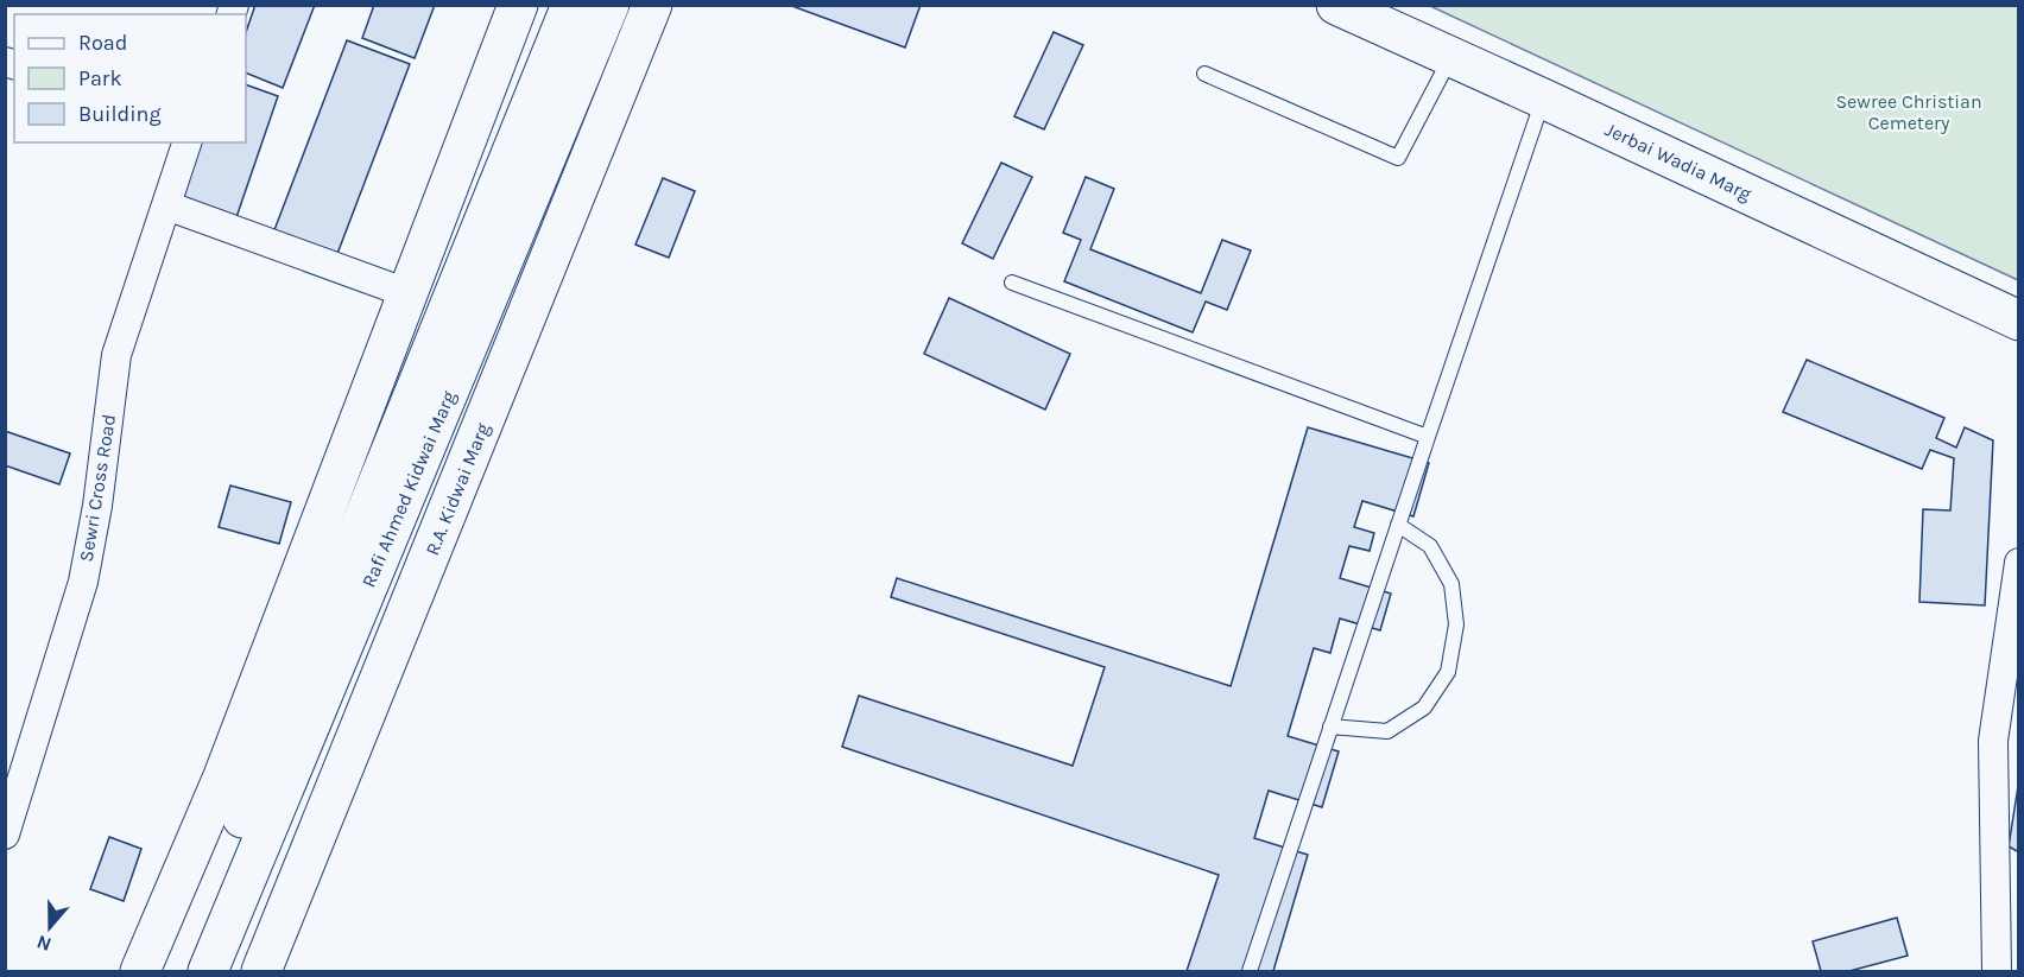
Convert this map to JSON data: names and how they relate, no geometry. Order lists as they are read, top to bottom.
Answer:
{
  "streets": {
    "main road": ["Jerbai Wadia Marg", "Rafi Ahmed Kidwai Marg", "R.A. Kidwai Marg"],
    "street": ["Sewri Cross Road"]
  },
  "parks": ["Sewree Christian Cemetery"],
  "legend": ["Road", "Park", "Building"],
  "north": "bottom"
}
